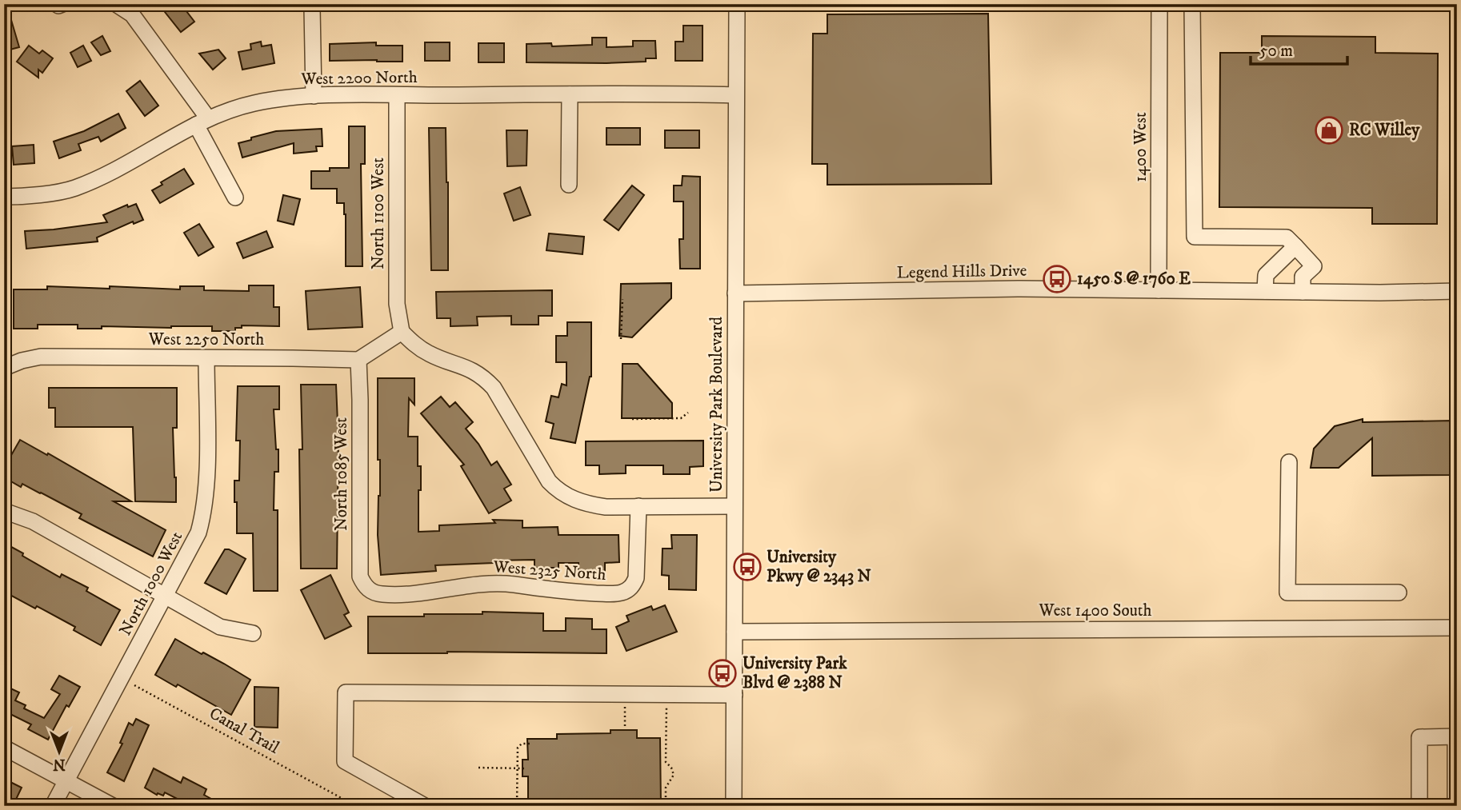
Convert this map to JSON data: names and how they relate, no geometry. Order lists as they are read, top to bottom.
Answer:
{
  "streets": {
    "street": [
      "West 2200 North",
      "1400 West",
      "North 1100 West",
      "Legend Hills Drive",
      "West 2250 North",
      "University Park Boulevard",
      "North 1085 West",
      "West 2325 North",
      "North 1000 West",
      "West 1400 South"
    ],
    "path": ["Canal Trail"]
  },
  "crossings": [
    ["West 2200 North", "North 1100 West"],
    ["West 2200 North", "University Park Boulevard"],
    ["1400 West", "Legend Hills Drive"],
    ["Legend Hills Drive", "University Park Boulevard"],
    ["West 2250 North", "North 1085 West"],
    ["West 2250 North", "North 1000 West"],
    ["University Park Boulevard", "West 1400 South"],
    ["North 1085 West", "West 2325 North"],
    ["North 1000 West", "Canal Trail"]
  ],
  "places": {
    "shop": ["RC Willey"],
    "bus stop": ["1450 S @ 1760 E", "University Pkwy @ 2343 N", "University Park Blvd @ 2388 N"]
  },
  "scale_bar": "50 m",
  "north": "bottom"
}
